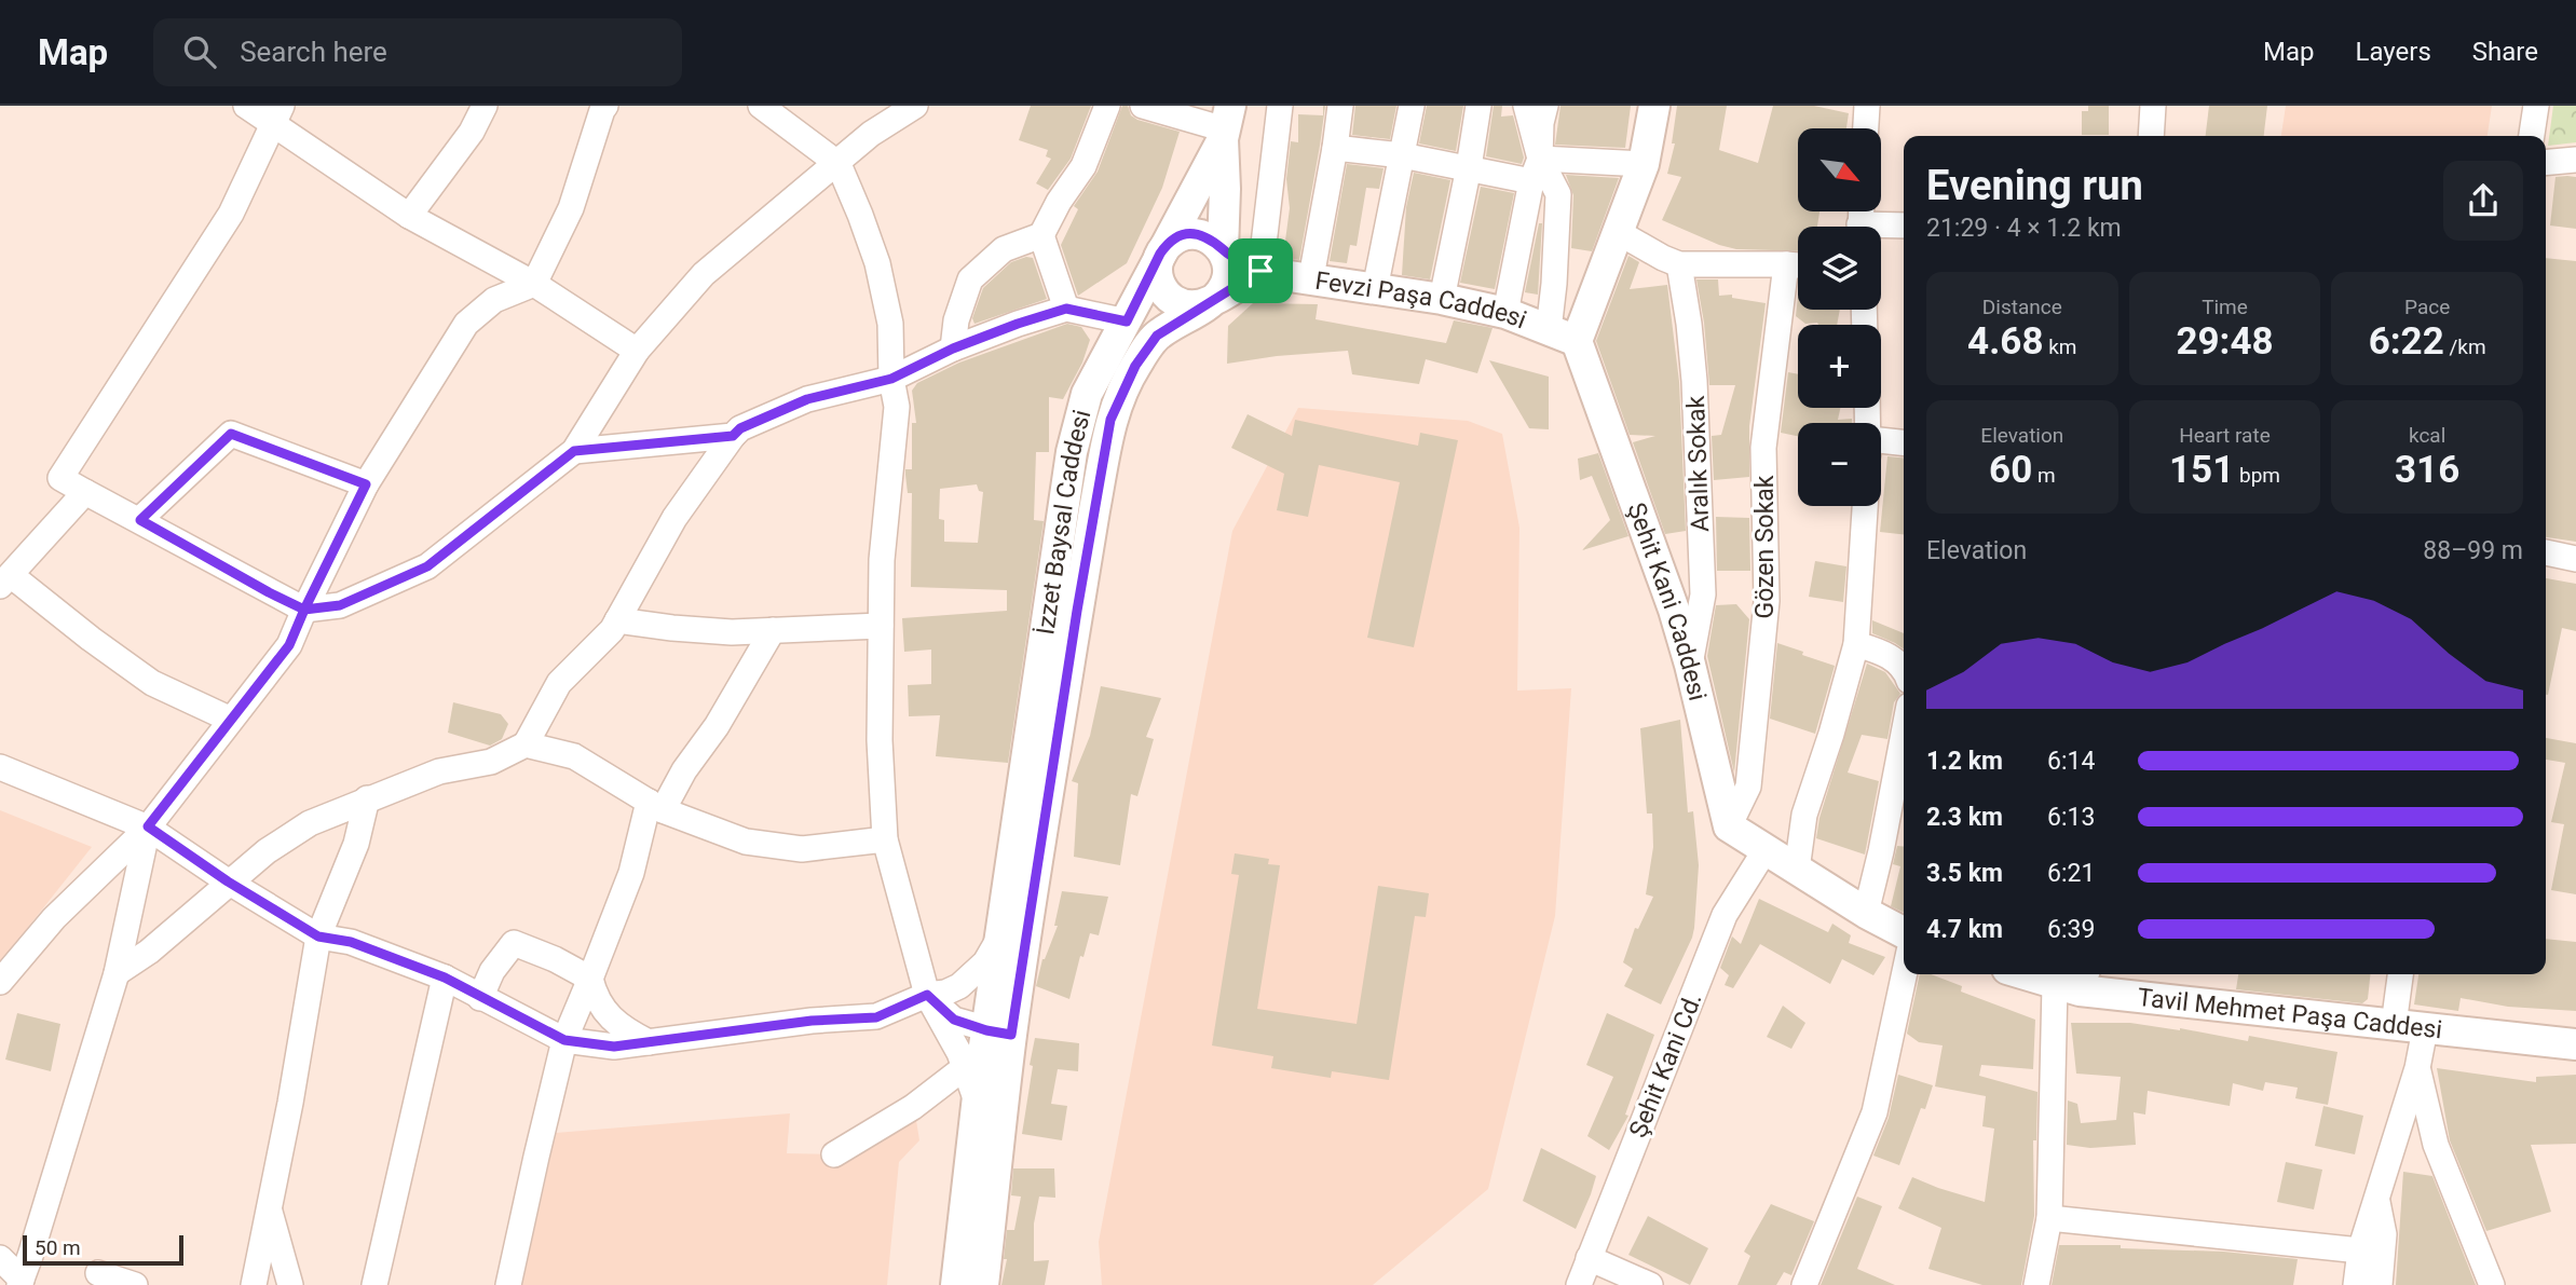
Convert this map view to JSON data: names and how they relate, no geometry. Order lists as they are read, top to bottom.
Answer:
{
  "streets": {
    "main road": [
      "Fevzi Paşa Caddesi",
      "İzzet Baysal Caddesi",
      "Şehit Kani Caddesi",
      "Tavil Mehmet Paşa Caddesi"
    ],
    "street": ["Aralık Sokak", "Gözen Sokak", "Şehit Kani Cd."]
  },
  "crossings": [
    ["Fevzi Paşa Caddesi", "İzzet Baysal Caddesi"],
    ["Fevzi Paşa Caddesi", "Şehit Kani Caddesi"],
    ["Aralık Sokak", "Şehit Kani Caddesi"],
    ["Gözen Sokak", "Şehit Kani Caddesi"]
  ],
  "scale_bar": "50 m",
  "north": "bottom right",
  "page": {
    "header": "Map",
    "search": "Search here",
    "nav": ["Map", "Layers", "Share"],
    "map_buttons": ["+", "−"],
    "heading": ["Evening run", "21:29 · 4 × 1.2 km"],
    "stats": [
      ["Distance", "4.68 km"],
      ["Time", "29:48"],
      ["Pace", "6:22 /km"],
      ["Elevation", "60 m"],
      ["Heart rate", "151 bpm"],
      ["kcal", "316"]
    ],
    "chart": ["Elevation", "88–99 m"],
    "list": [
      {
        "name": "1.2 km",
        "note": "6:14"
      },
      {
        "name": "2.3 km",
        "note": "6:13"
      },
      {
        "name": "3.5 km",
        "note": "6:21"
      },
      {
        "name": "4.7 km",
        "note": "6:39"
      }
    ],
    "scale": "50 m"
  }
}
